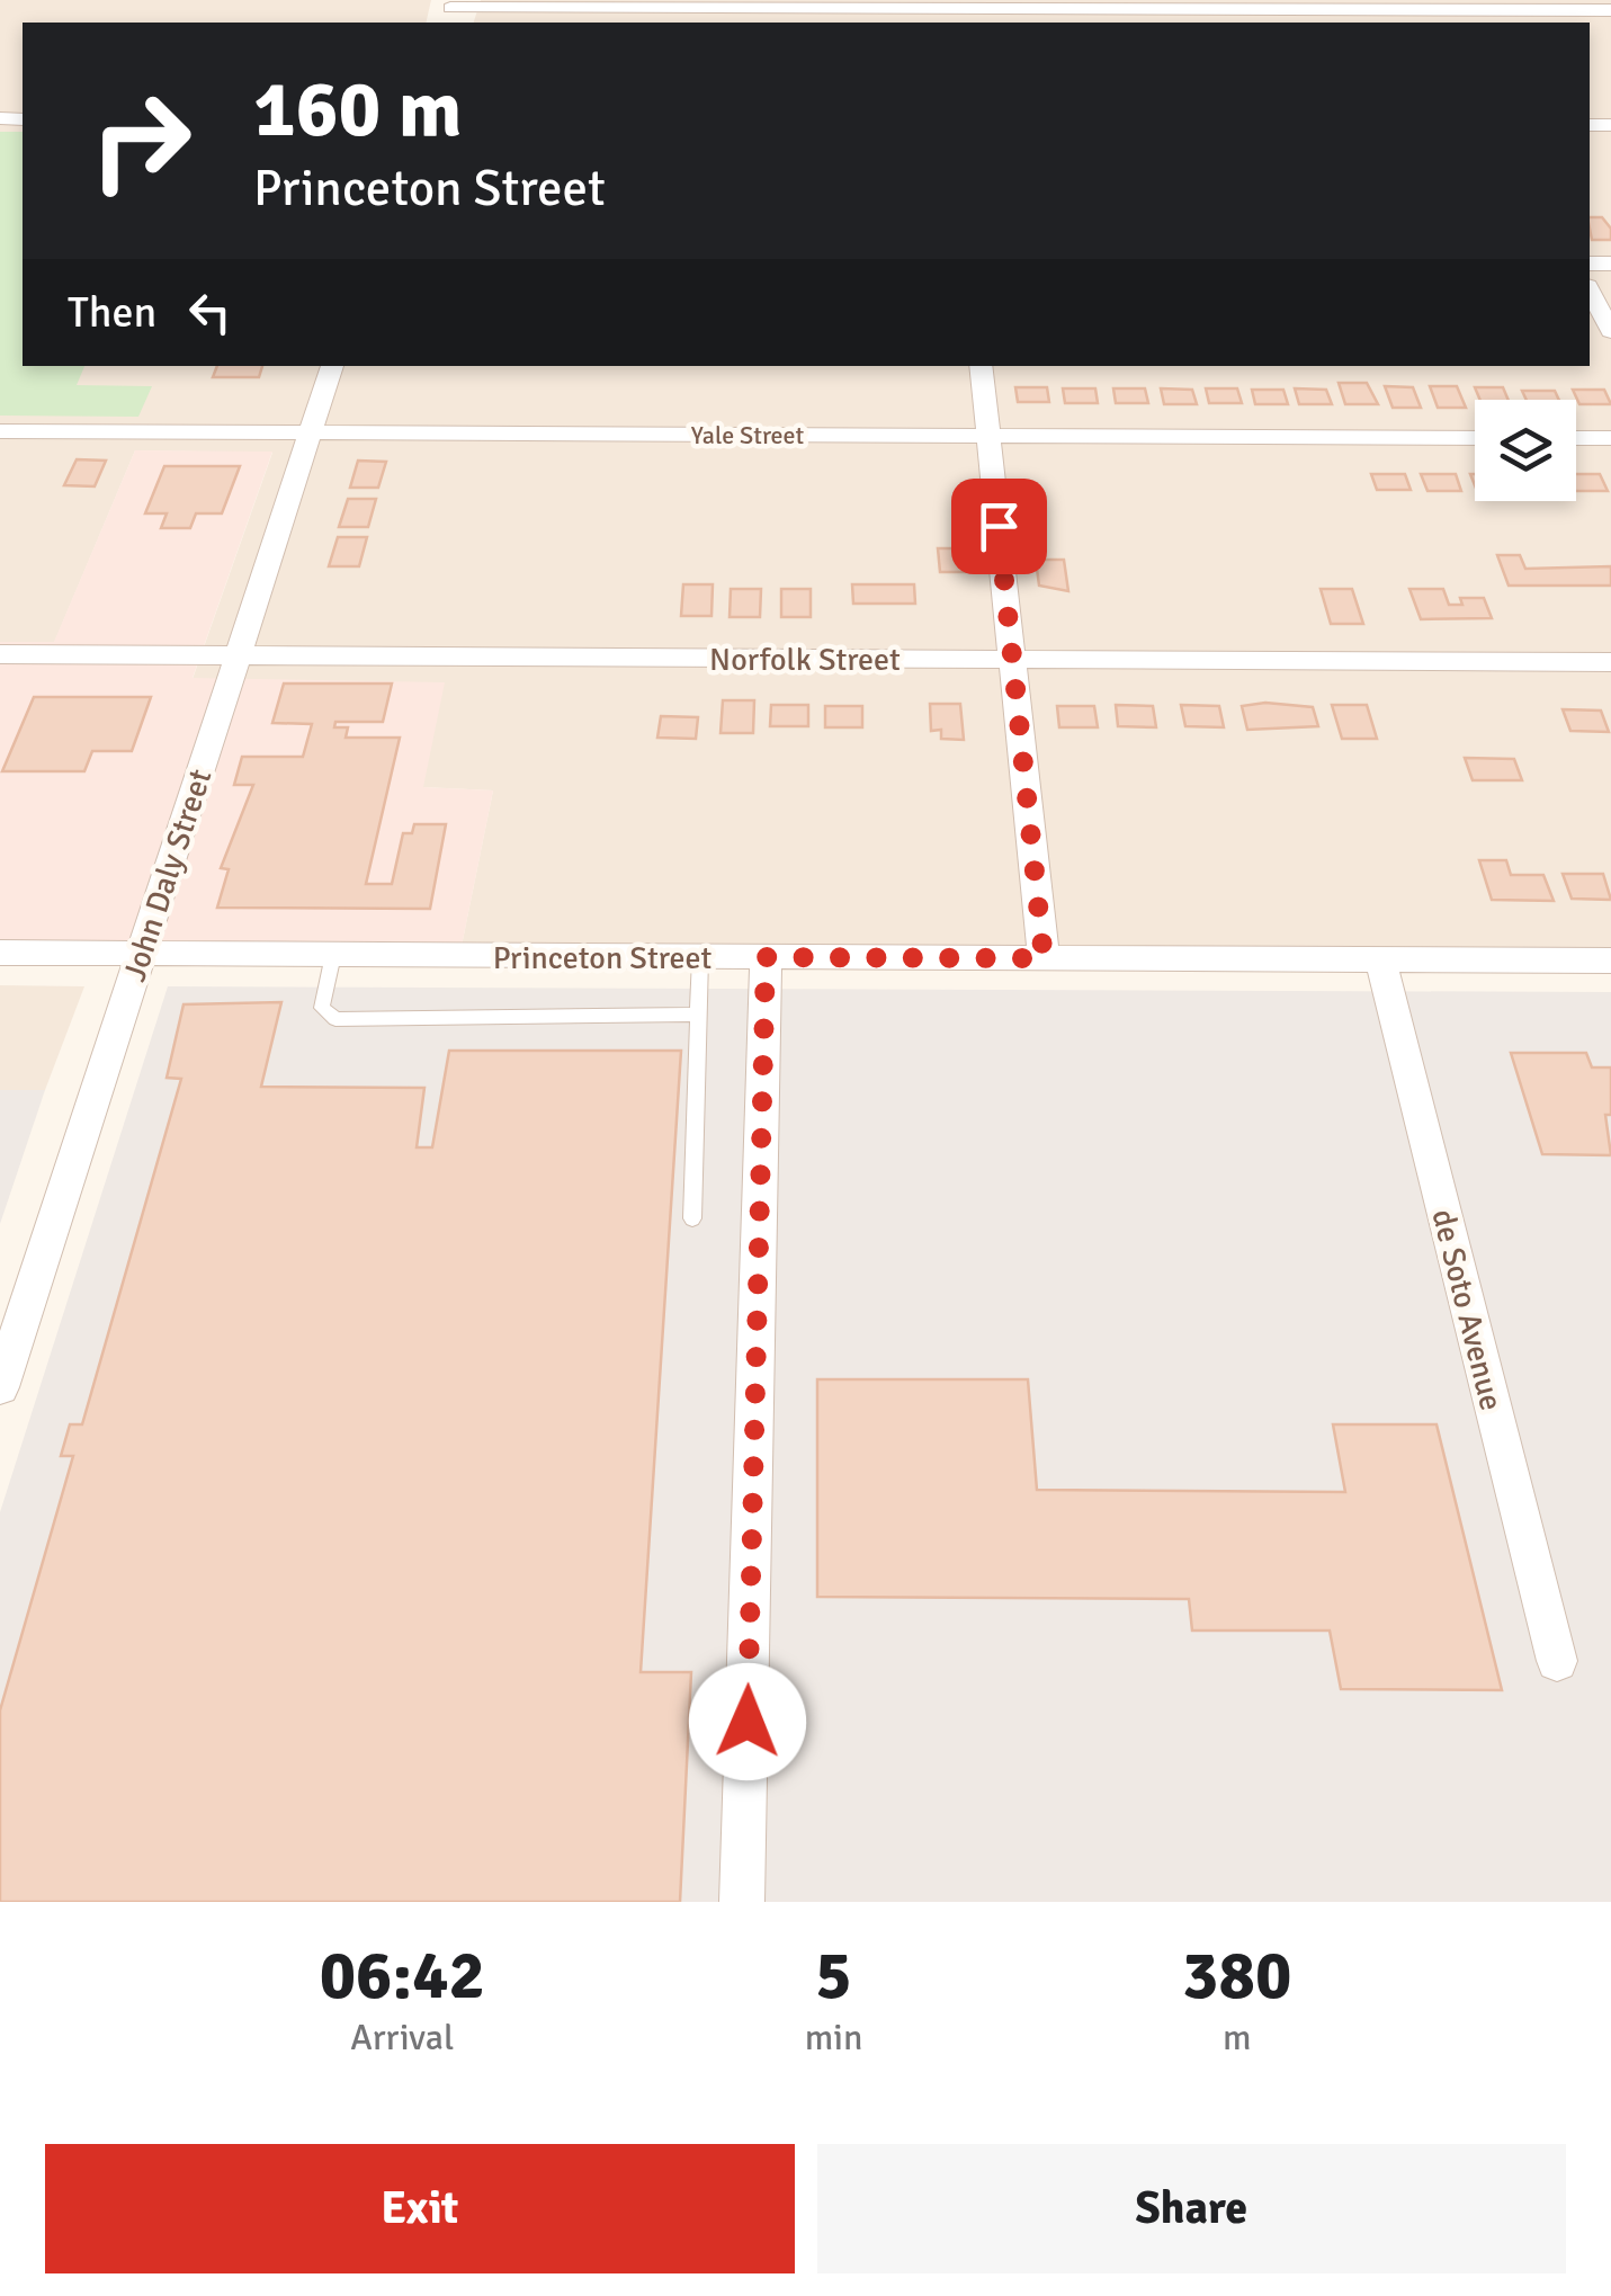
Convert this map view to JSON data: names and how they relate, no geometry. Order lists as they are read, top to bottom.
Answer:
{
  "streets": {
    "street": [
      "Yale Street",
      "Norfolk Street",
      "John Daly Street",
      "Princeton Street",
      "de Soto Avenue"
    ]
  },
  "crossings": [
    ["Yale Street", "John Daly Street"],
    ["Norfolk Street", "John Daly Street"],
    ["John Daly Street", "Princeton Street"],
    ["Princeton Street", "de Soto Avenue"]
  ],
  "page": {
    "turn": ["160 m", "Princeton Street"],
    "then": "Then",
    "eta": [
      "06:42",
      "Arrival",
      "5",
      "min",
      "380",
      "m"
    ],
    "buttons": ["Exit", "Share"]
  }
}
